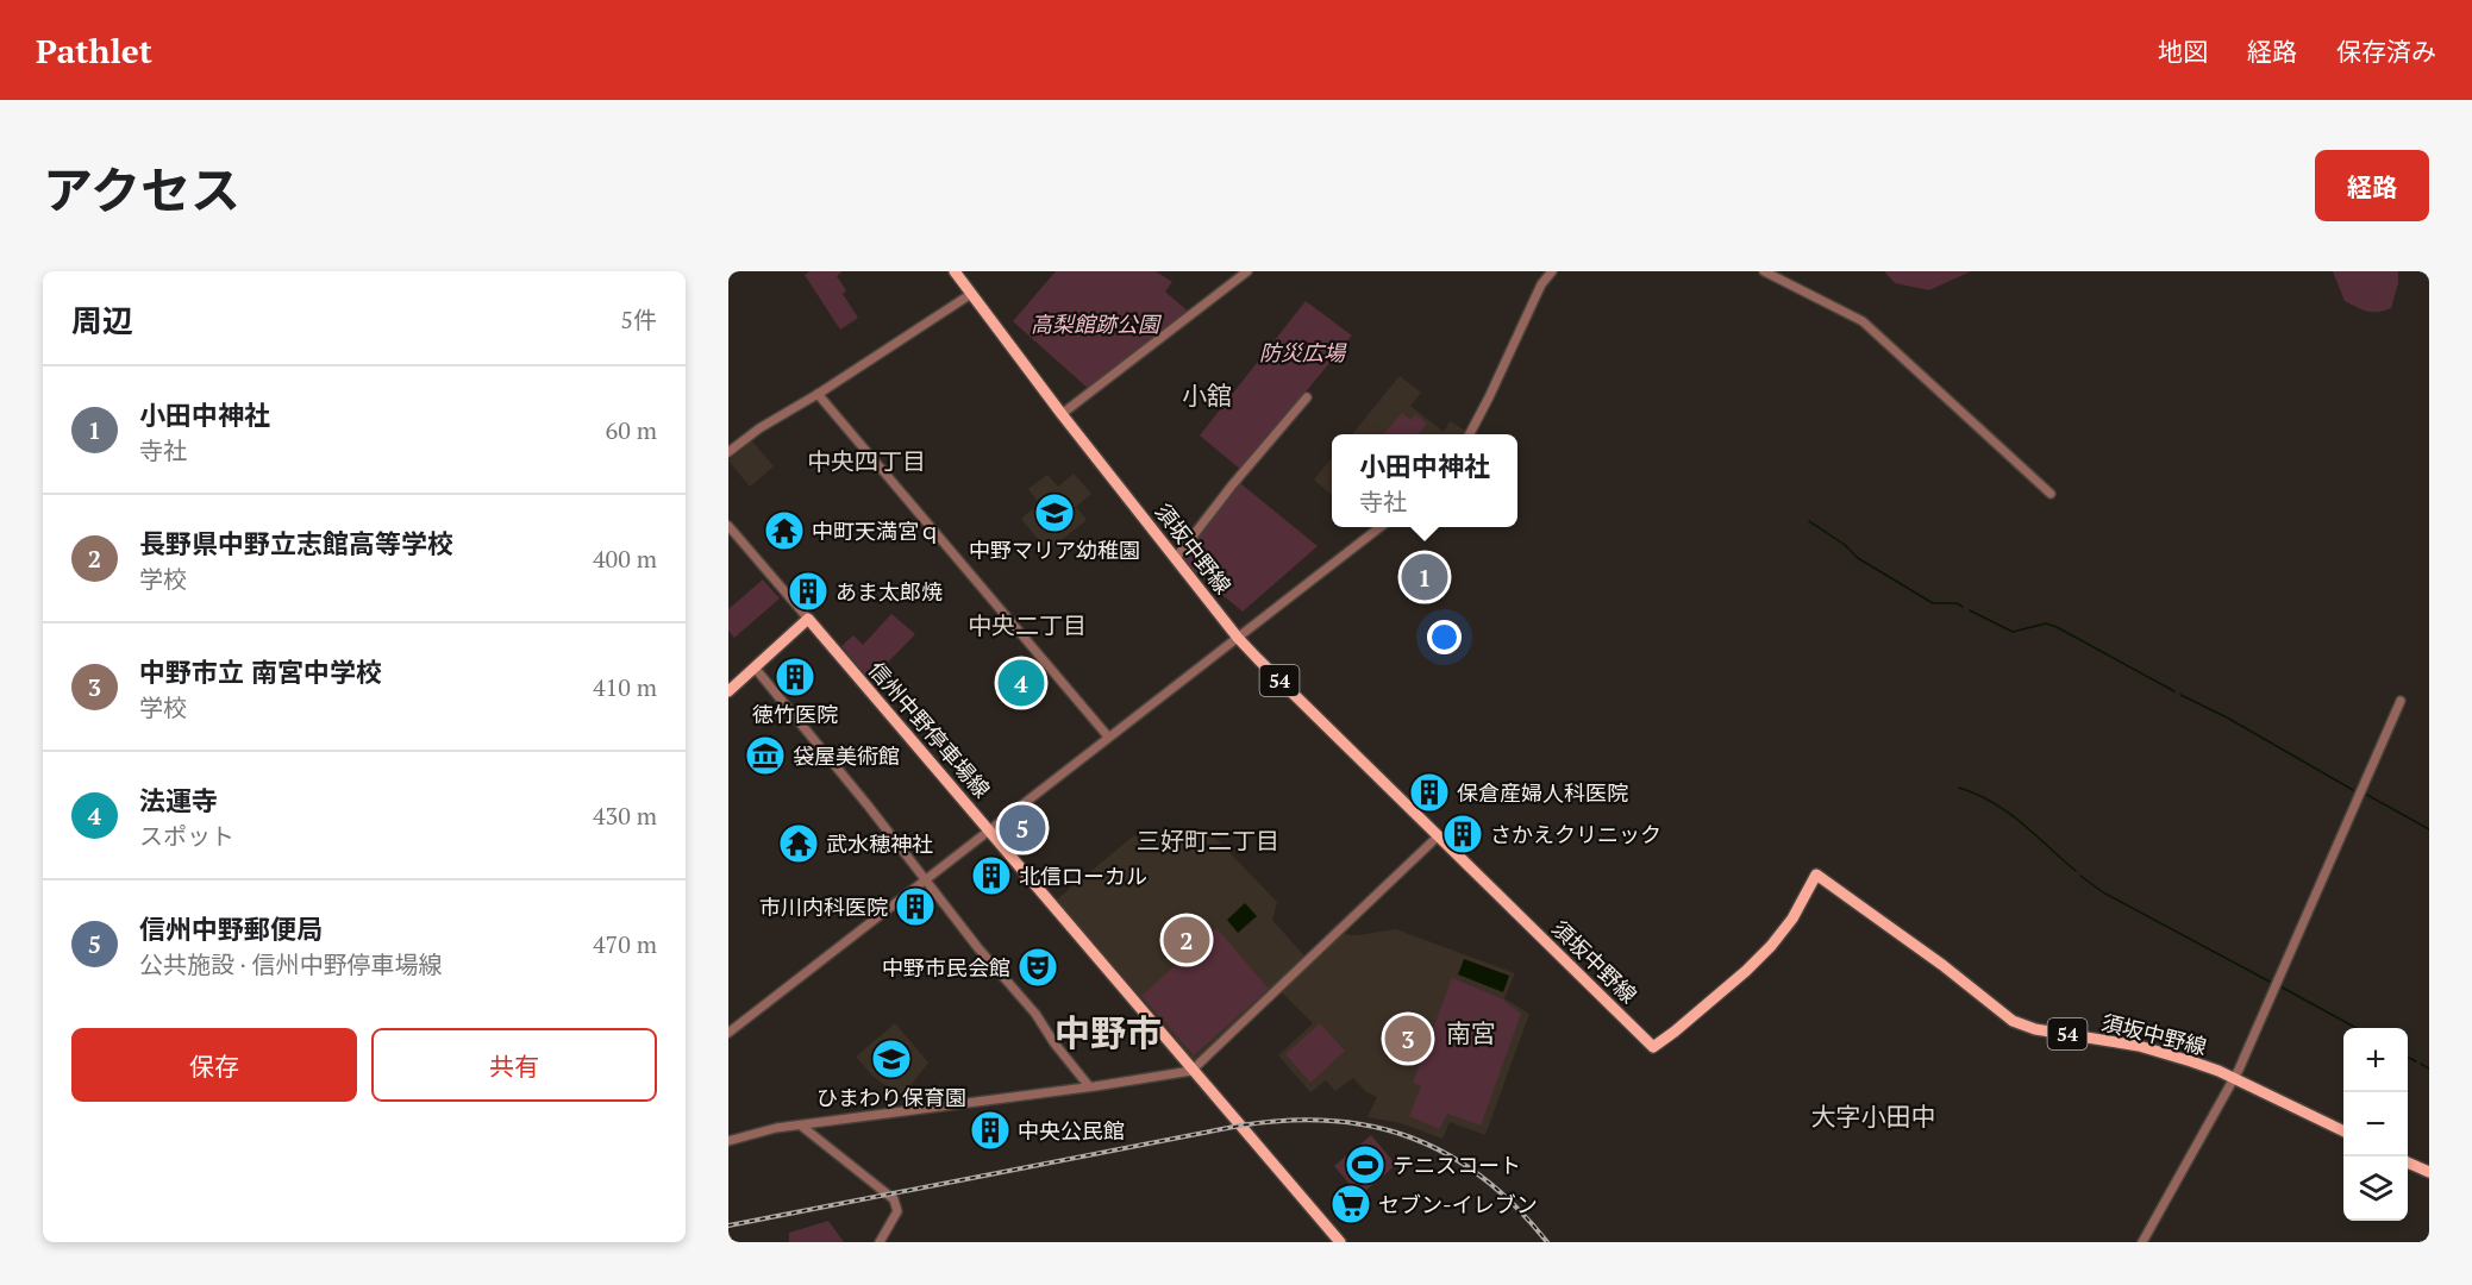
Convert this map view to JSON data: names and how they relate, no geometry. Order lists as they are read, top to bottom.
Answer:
{
  "streets": {
    "main road": ["須坂中野線", "54", "信州中野停車場線"]
  },
  "districts": [
    "小舘",
    "中央四丁目",
    "中央二丁目",
    "三好町二丁目",
    "中野市",
    "南宮",
    "大字小田中"
  ],
  "parks": ["高梨館跡公園", "防災広場"],
  "places": {
    "school or university": ["中野マリア幼稚園", "ひまわり保育園"],
    "temple": ["中町天満宮ｑ", "武水穂神社"],
    "building": [
      "あま太郎焼",
      "徳竹医院",
      "保倉産婦人科医院",
      "さかえクリニック",
      "北信ローカル",
      "市川内科医院",
      "中央公民館"
    ],
    "museum": ["袋屋美術館"],
    "theatre": ["中野市民会館"],
    "sports": ["テニスコート"],
    "supermarket": ["セブン-イレブン"]
  },
  "page": {
    "header": "Pathlet",
    "nav": ["地図", "経路", "保存済み"],
    "title": "アクセス",
    "buttons": [
      "経路",
      ["保存", "共有"]
    ],
    "heading": ["周辺", "5件"],
    "list": [
      {
        "mark": "1",
        "name": "小田中神社",
        "note": "寺社",
        "value": "60 m"
      },
      {
        "mark": "2",
        "name": "長野県中野立志館高等学校",
        "note": "学校",
        "value": "400 m"
      },
      {
        "mark": "3",
        "name": "中野市立 南宮中学校",
        "note": "学校",
        "value": "410 m"
      },
      {
        "mark": "4",
        "name": "法運寺",
        "note": "スポット",
        "value": "430 m"
      },
      {
        "mark": "5",
        "name": "信州中野郵便局",
        "note": "公共施設 · 信州中野停車場線",
        "value": "470 m"
      }
    ],
    "popup": ["小田中神社", "寺社"],
    "pins": [
      "1",
      "4",
      "5",
      "2",
      "3"
    ],
    "map_buttons": ["+", "−"]
  }
}
